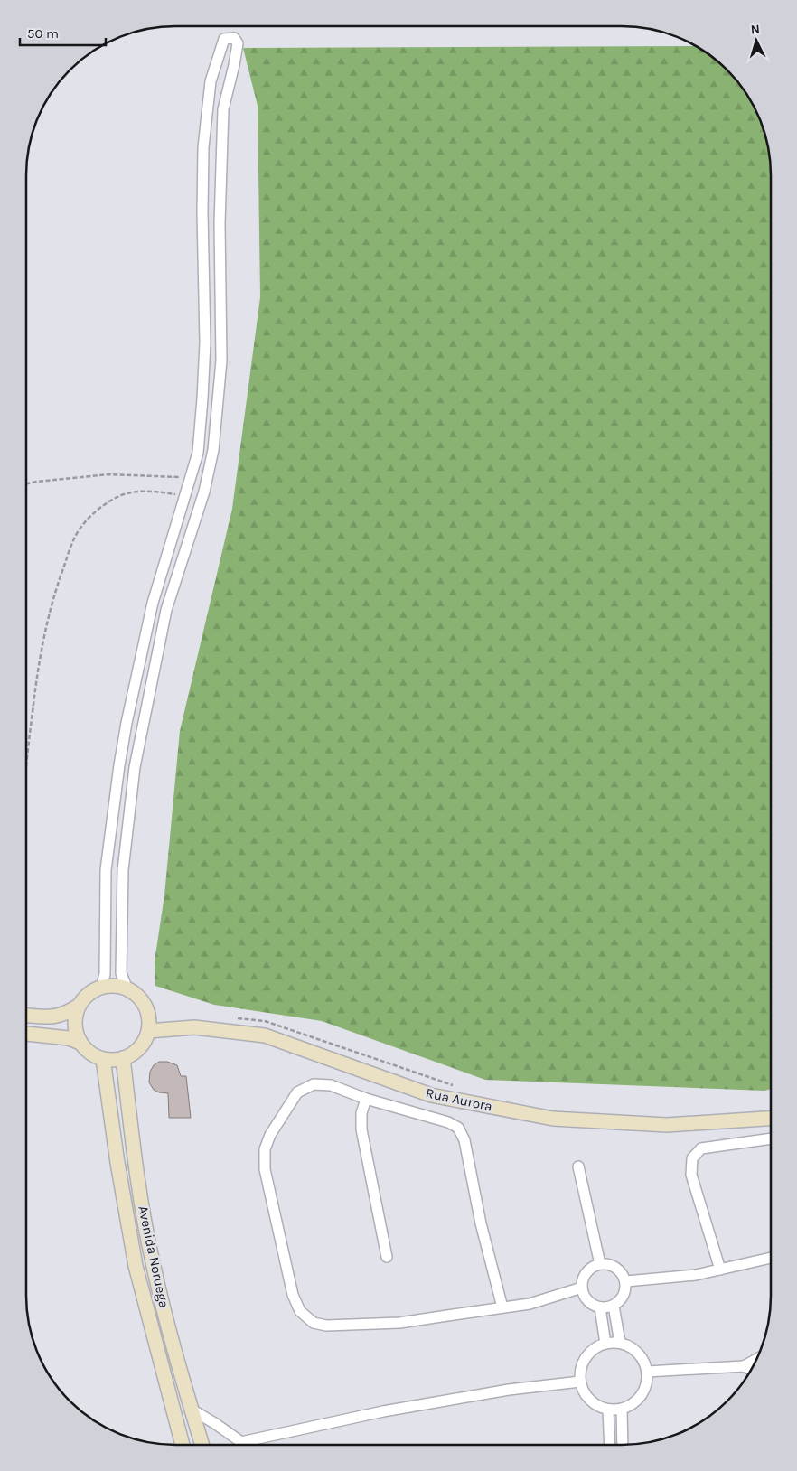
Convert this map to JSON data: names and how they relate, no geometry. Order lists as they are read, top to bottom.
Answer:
{
  "streets": {
    "street": ["Rua Aurora", "Avenida Noruega"]
  },
  "crossings": [
    ["Rua Aurora", "Avenida Noruega"]
  ],
  "scale_bar": "50 m",
  "north": "top"
}
